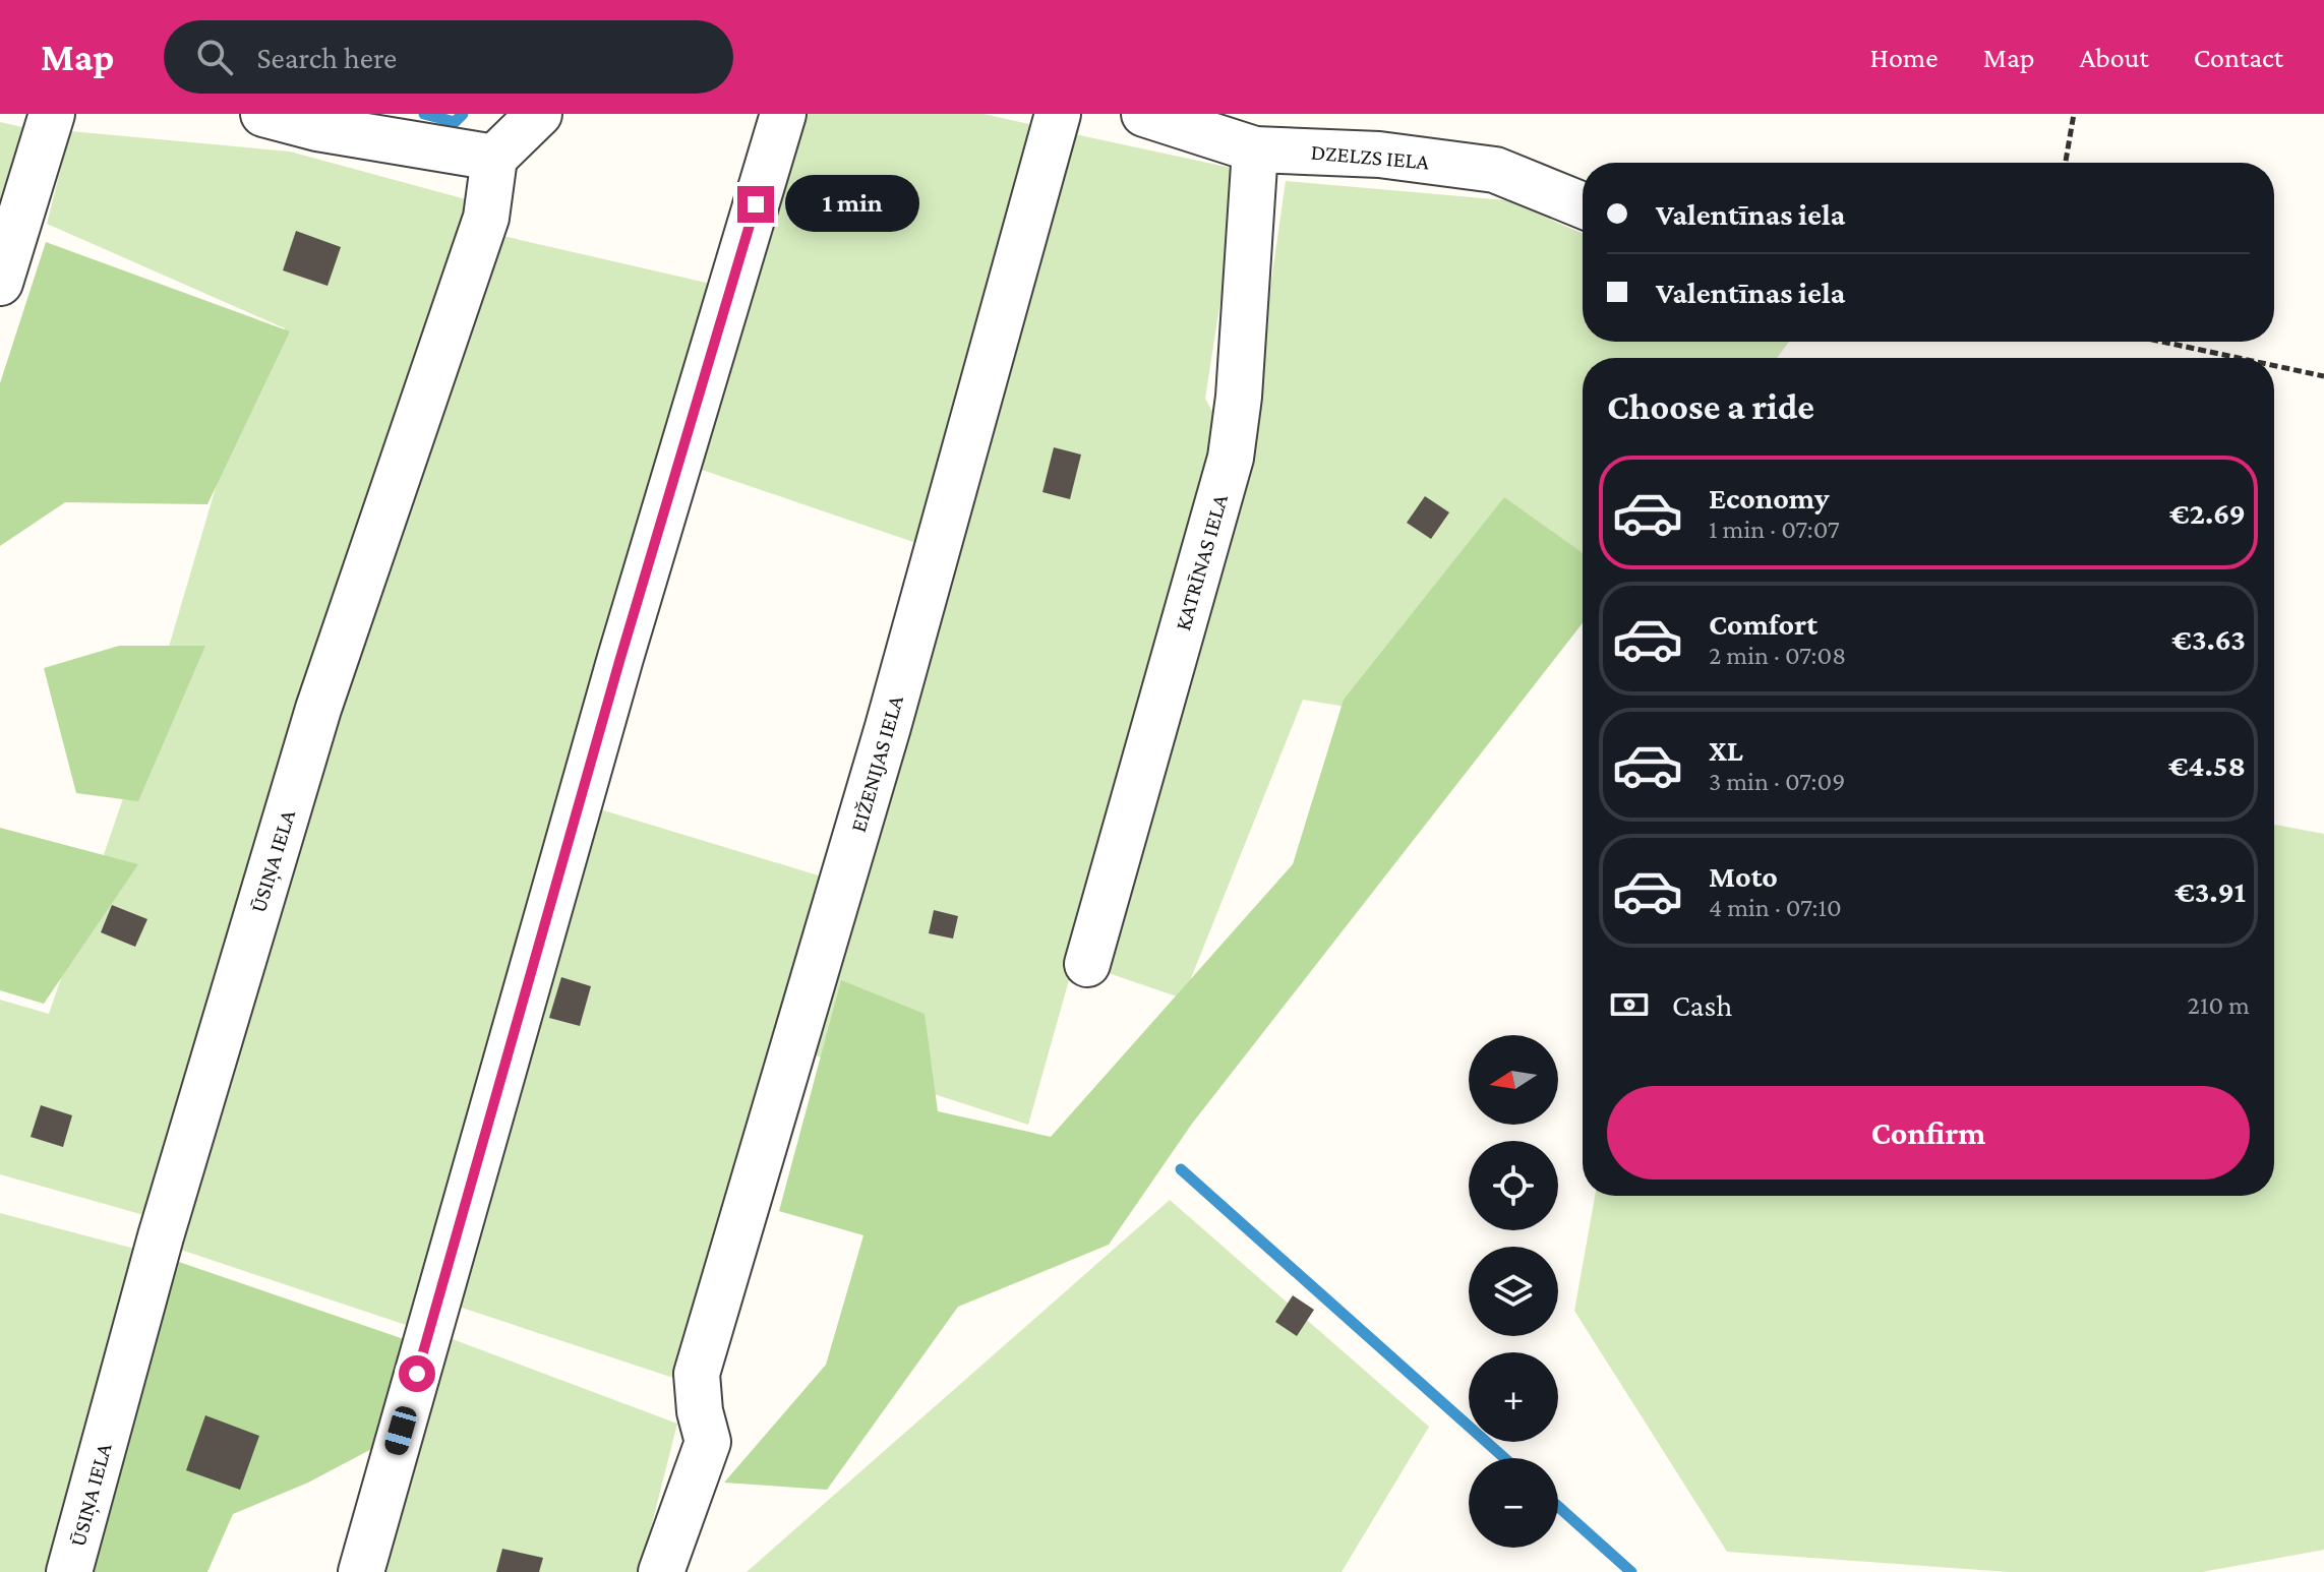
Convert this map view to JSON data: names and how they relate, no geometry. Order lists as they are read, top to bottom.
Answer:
{
  "streets": {
    "street": [
      "DZELZS IELA",
      "KATRĪNAS IELA",
      "EIŽENIJAS IELA",
      "ŪSIŅA IELA"
    ]
  },
  "crossings": [
    ["DZELZS IELA", "KATRĪNAS IELA"]
  ],
  "north": "left",
  "page": {
    "header": "Map",
    "search": "Search here",
    "nav": [
      "Home",
      "Map",
      "About",
      "Contact"
    ],
    "banner": ["Valentīnas iela", "Valentīnas iela"],
    "bubble": "1 min",
    "heading": "Choose a ride",
    "list": [
      {
        "name": "Economy",
        "note": "1 min · 07:07",
        "value": "€2.69"
      },
      {
        "name": "Comfort",
        "note": "2 min · 07:08",
        "value": "€3.63"
      },
      {
        "name": "XL",
        "note": "3 min · 07:09",
        "value": "€4.58"
      },
      {
        "name": "Moto",
        "note": "4 min · 07:10",
        "value": "€3.91"
      }
    ],
    "pay": ["Cash", "210 m"],
    "map_buttons": ["+", "−"],
    "buttons": "Confirm"
  }
}
